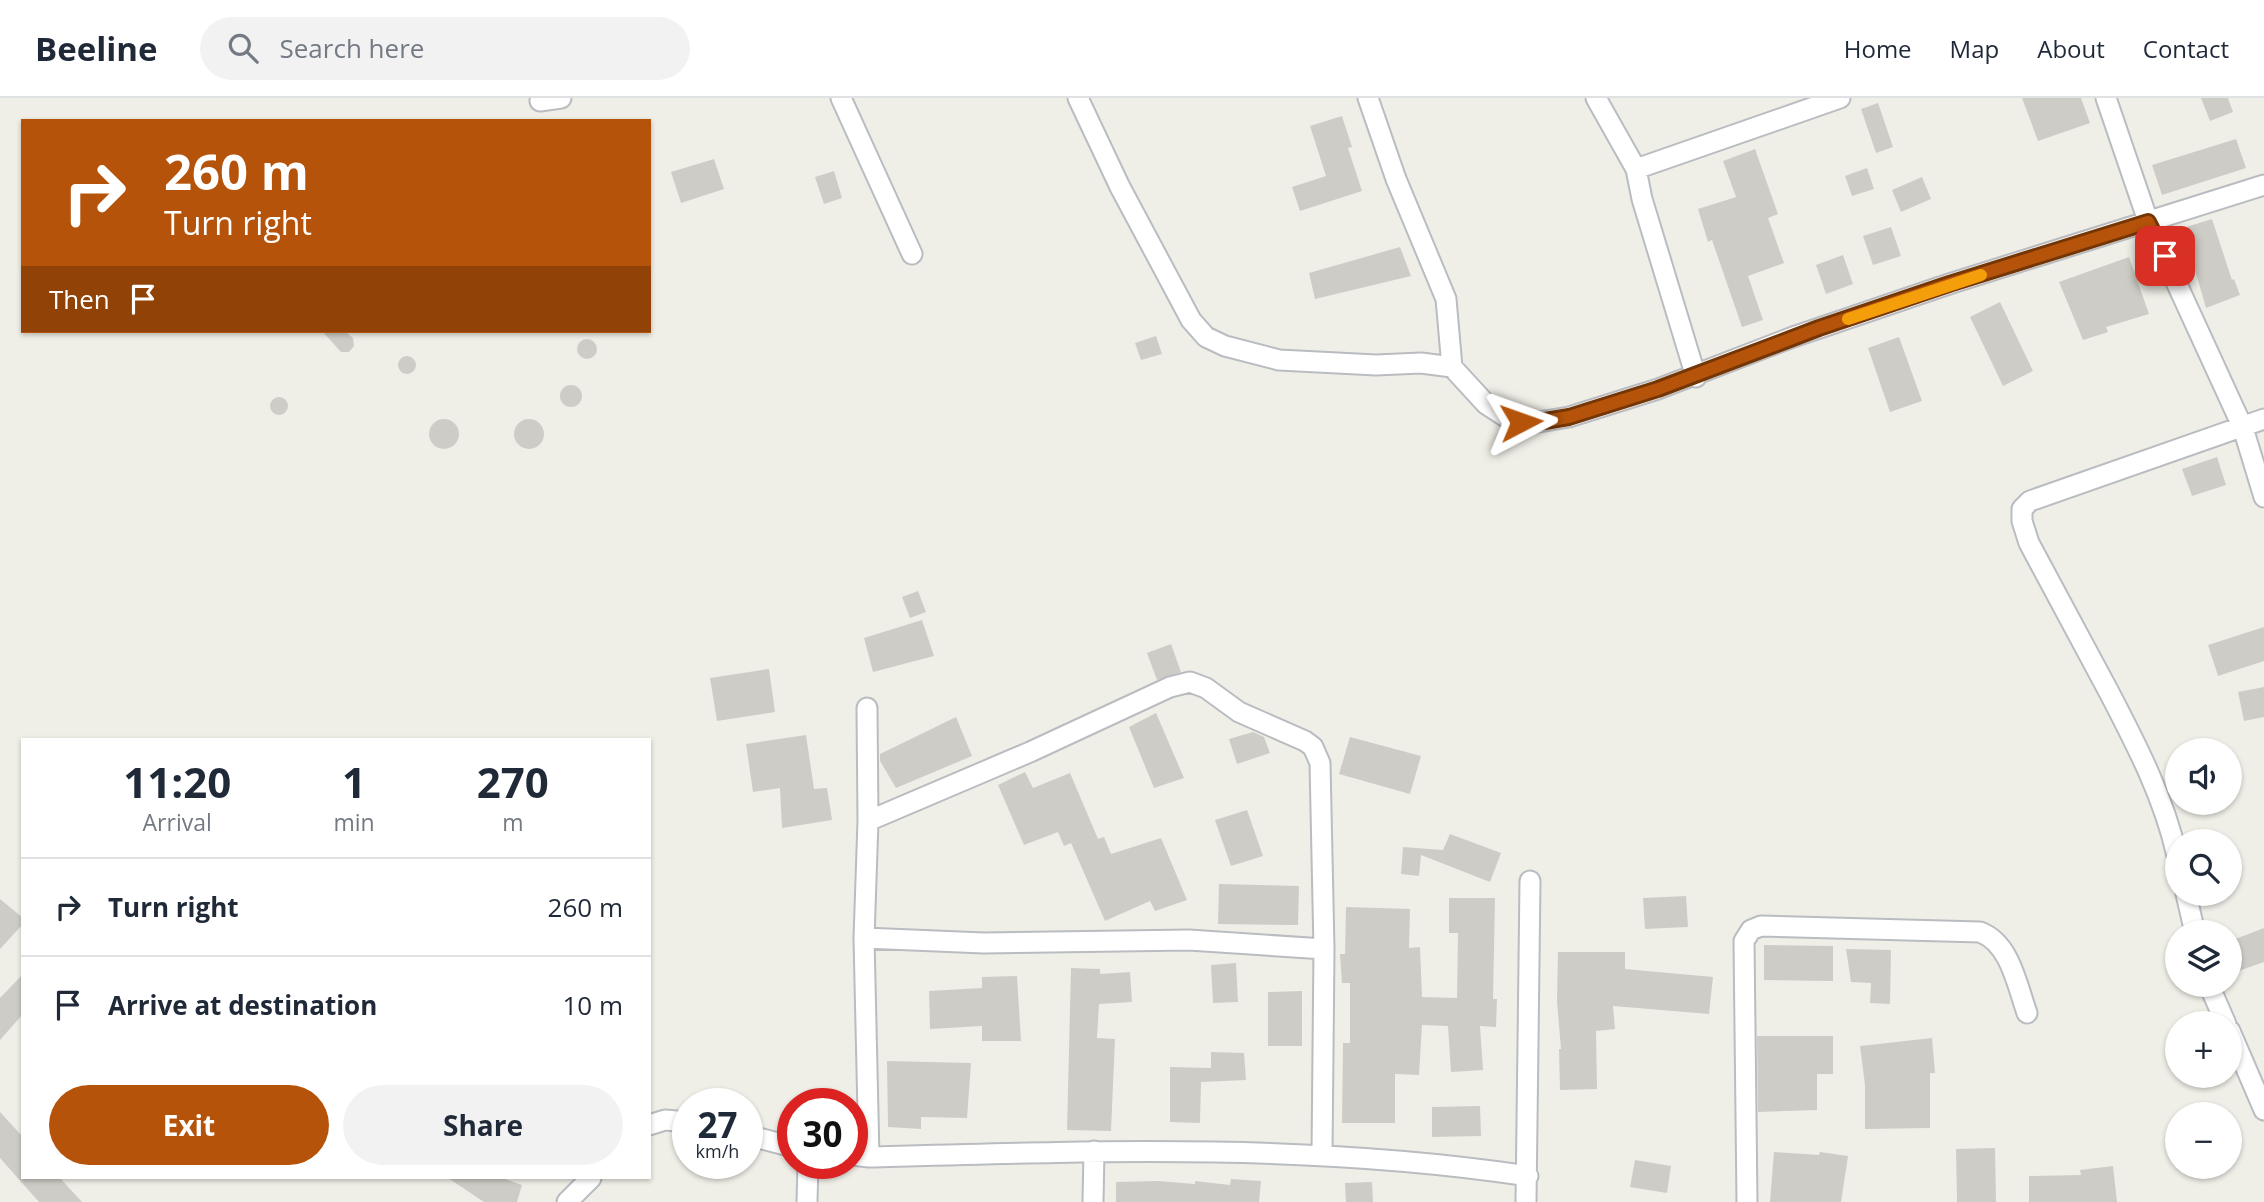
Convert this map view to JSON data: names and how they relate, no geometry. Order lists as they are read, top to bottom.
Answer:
{
  "page": {
    "header": "Beeline",
    "search": "Search here",
    "nav": [
      "Home",
      "Map",
      "About",
      "Contact"
    ],
    "turn": ["260 m", "Turn right"],
    "then": "Then",
    "map_buttons": ["+", "−"],
    "eta": [
      "11:20",
      "Arrival",
      "1",
      "min",
      "270",
      "m"
    ],
    "list": [
      {
        "name": "Turn right",
        "value": "260 m"
      },
      {
        "name": "Arrive at destination",
        "value": "10 m"
      }
    ],
    "buttons": ["Exit", "Share"],
    "speed": "27 km/h",
    "limit": "30"
  }
}
